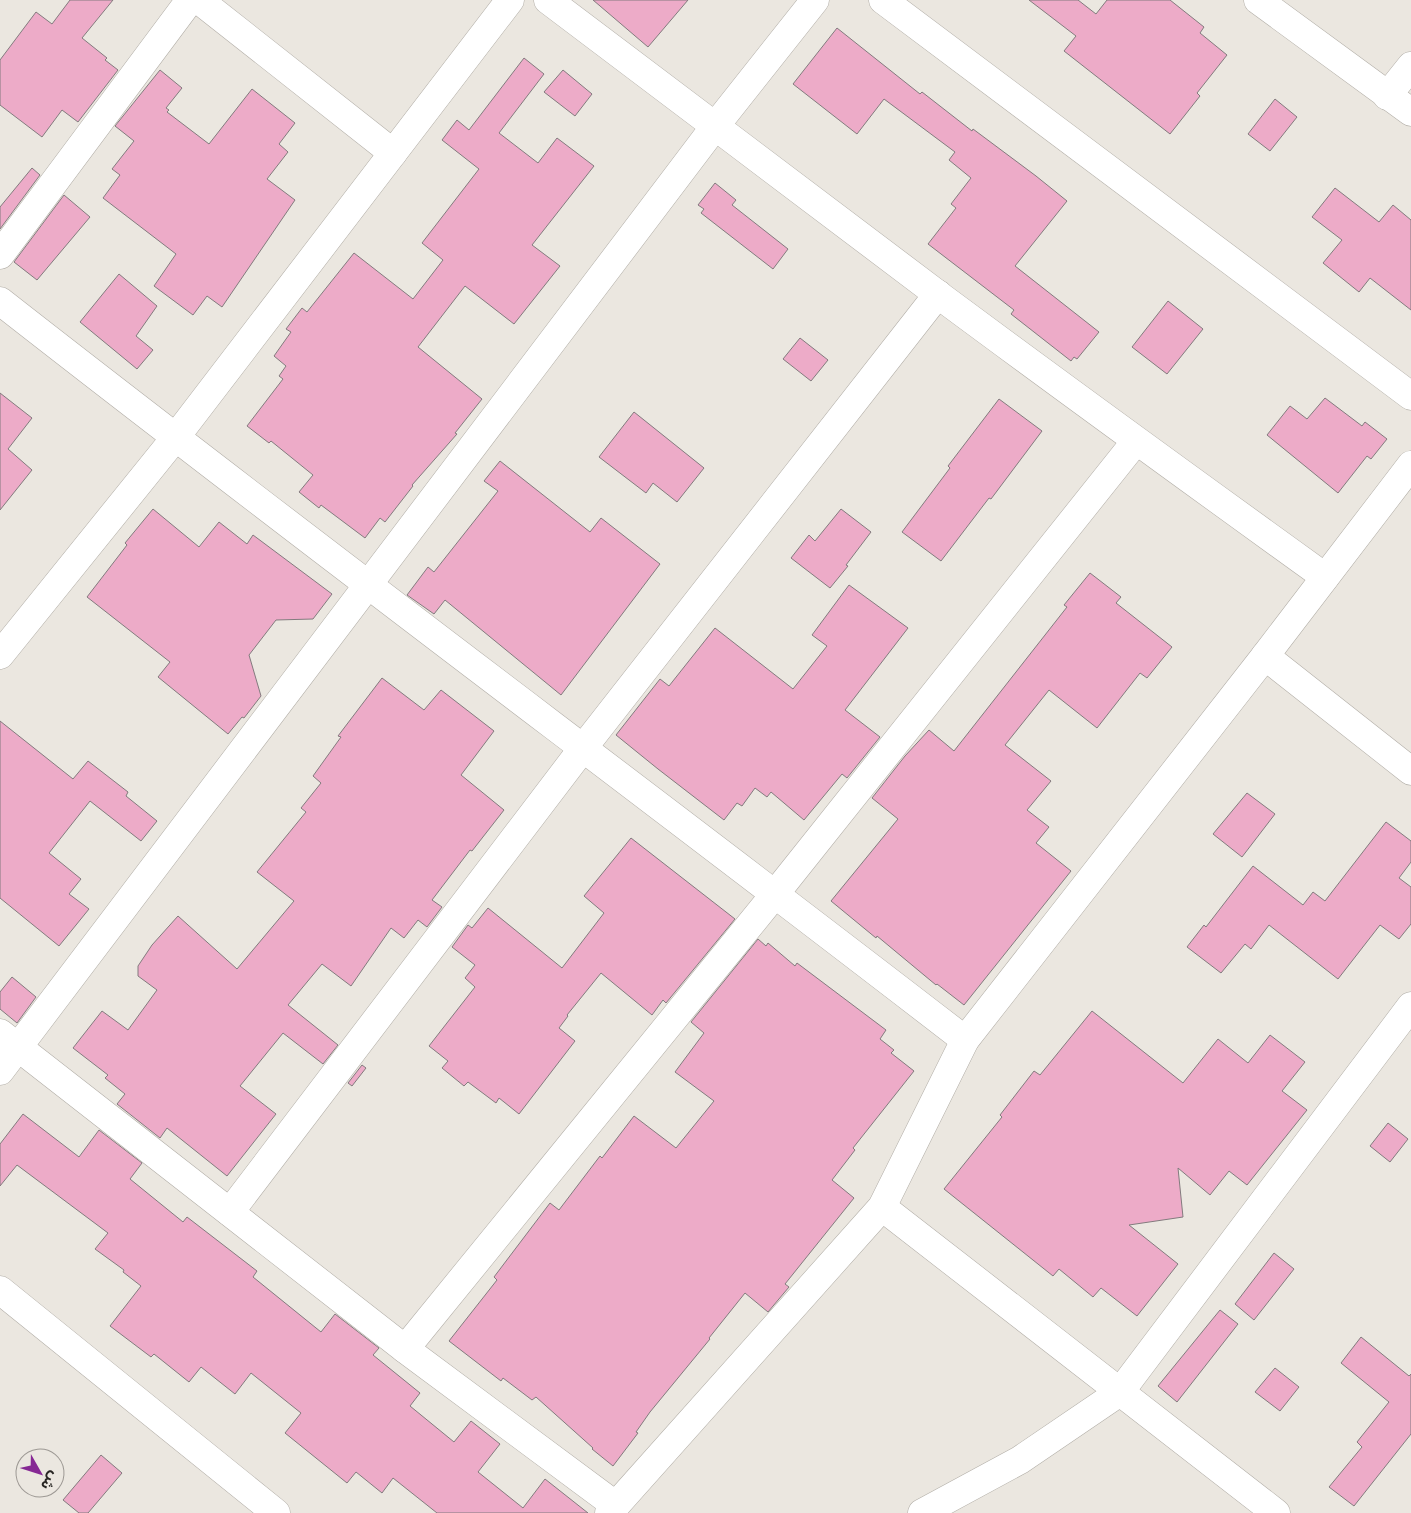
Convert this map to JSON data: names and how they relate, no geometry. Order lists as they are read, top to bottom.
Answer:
{
  "north": "bottom right"
}
